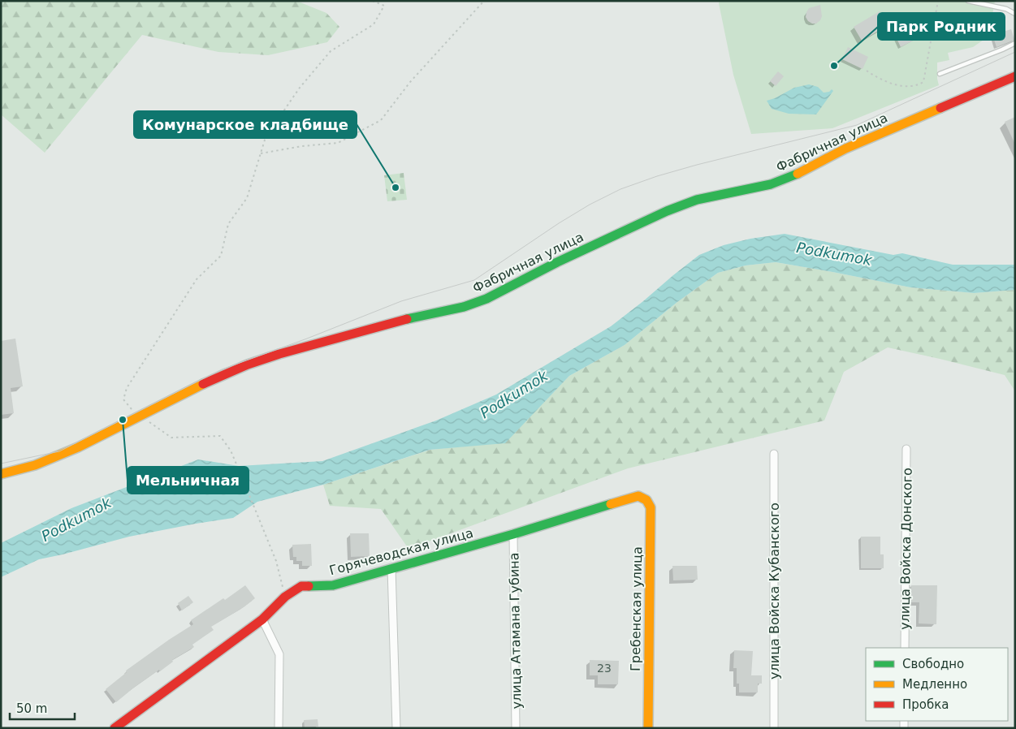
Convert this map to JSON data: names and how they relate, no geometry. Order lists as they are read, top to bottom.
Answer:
{
  "streets": {
    "main road": ["Фабричная улица", "Горячеводская улица", "Гребенская улица"],
    "street": ["улица Войска Донского", "улица Войска Кубанского", "улица Атамана Губина"]
  },
  "crossings": [
    ["Горячеводская улица", "Гребенская улица"],
    ["Горячеводская улица", "улица Атамана Губина"]
  ],
  "water": ["Podkumok"],
  "places": ["Парк Родник", "Комунарское кладбище", "Мельничная"],
  "house_numbers": ["23"],
  "legend": ["Свободно", "Медленно", "Пробка"],
  "scale_bar": "50 m"
}
